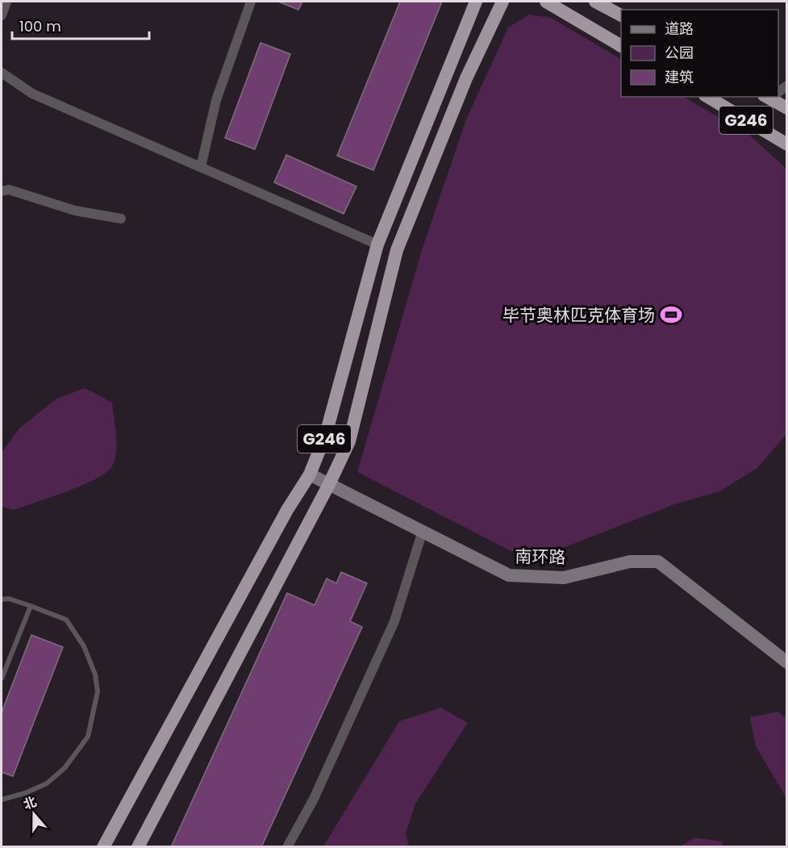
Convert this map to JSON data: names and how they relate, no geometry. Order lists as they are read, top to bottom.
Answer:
{
  "streets": {
    "highway": ["G246"],
    "main road": ["南环路"]
  },
  "crossings": [
    ["G246", "南环路"]
  ],
  "places": {
    "sports": ["毕节奥林匹克体育场"]
  },
  "legend": ["道路", "公园", "建筑"],
  "scale_bar": "100 m",
  "north": "top"
}
